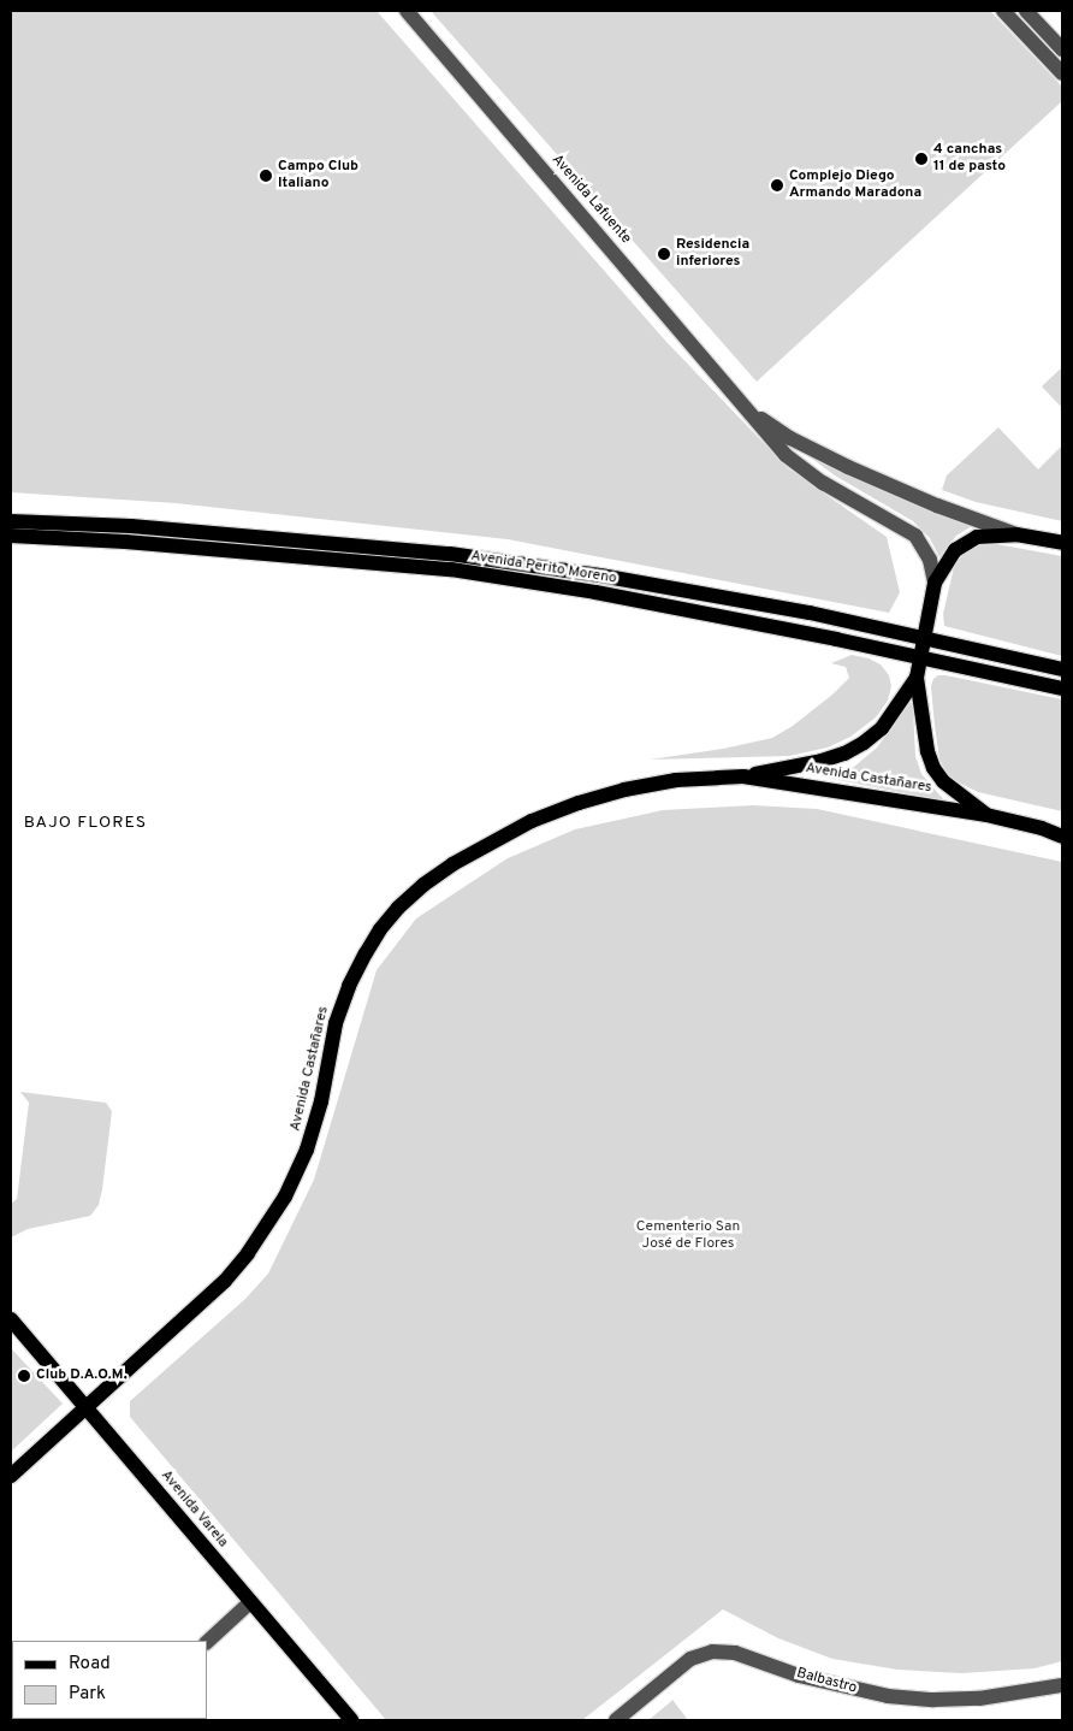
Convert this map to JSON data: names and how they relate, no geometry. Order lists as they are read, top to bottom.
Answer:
{
  "streets": {
    "main road": ["Avenida Perito Moreno", "Avenida Castañares", "Avenida Varela"],
    "street": ["Avenida Lafuente", "Balbastro"]
  },
  "crossings": [
    ["Avenida Castañares", "Avenida Varela"]
  ],
  "districts": ["BAJO FLORES"],
  "parks": ["Cementerio San José de Flores"],
  "places": [
    "4 canchas 11 de pasto",
    "Campo Club Italiano",
    "Complejo Diego Armando Maradona",
    "Residencia inferiores",
    "Club D.A.O.M."
  ],
  "legend": ["Road", "Park"]
}
